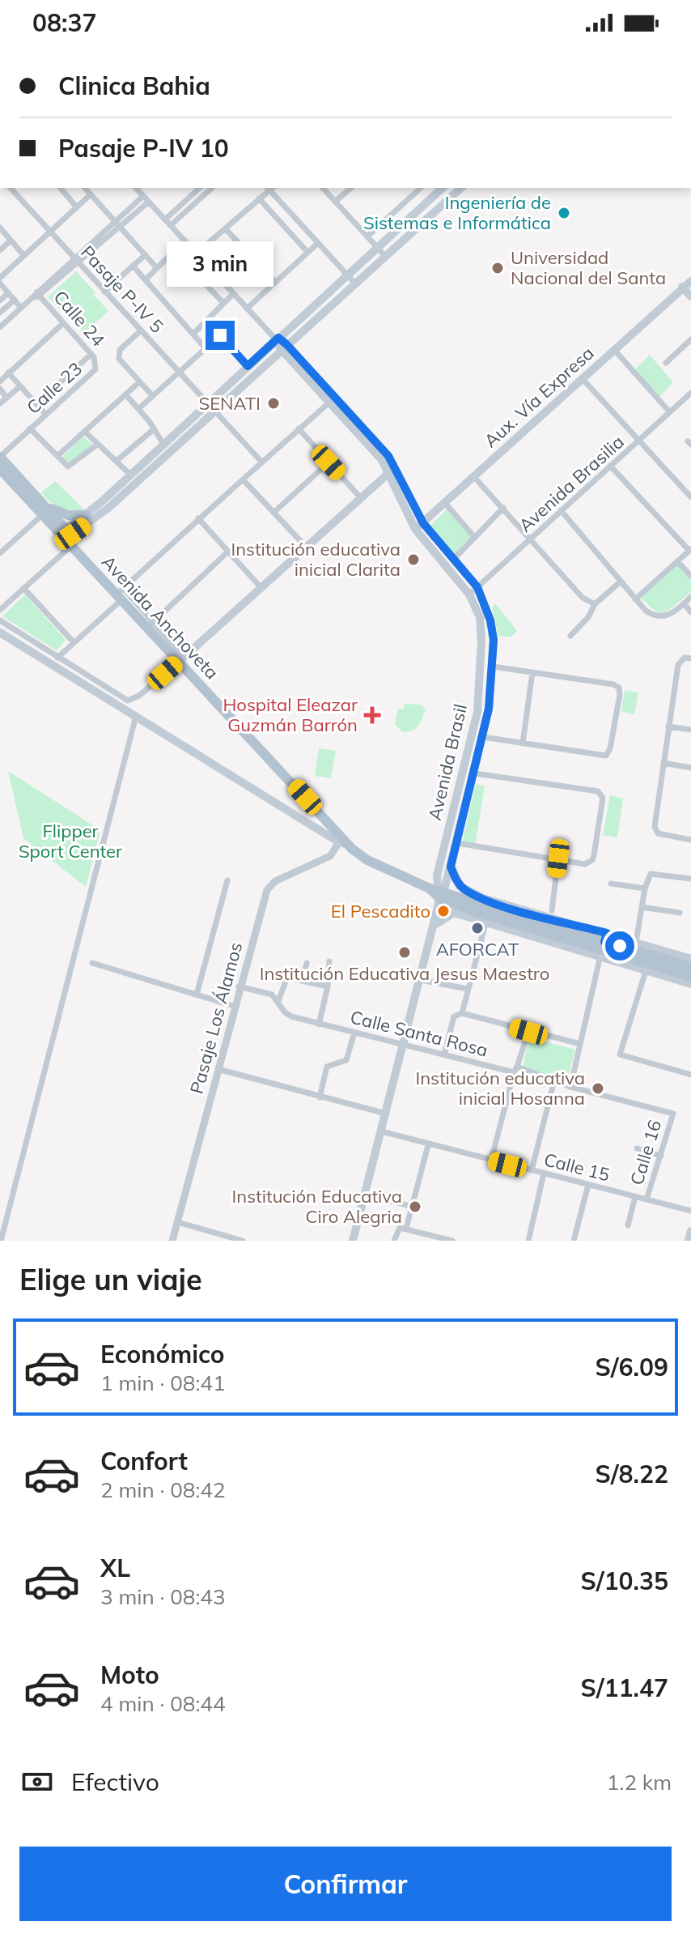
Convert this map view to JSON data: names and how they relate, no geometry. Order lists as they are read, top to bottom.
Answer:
{
  "streets": {
    "main road": ["Aux. Vía Expresa", "Avenida Anchoveta", "Avenida Brasil"],
    "street": [
      "Pasaje P-IV 5",
      "Calle 24",
      "Calle 23",
      "Avenida Brasilia",
      "Pasaje Los Álamos",
      "Calle Santa Rosa",
      "Calle 16",
      "Calle 15"
    ]
  },
  "crossings": [
    ["Calle 24", "Calle 23"],
    ["Calle 23", "Avenida Anchoveta"],
    ["Aux. Vía Expresa", "Avenida Brasil"],
    ["Avenida Brasilia", "Avenida Brasil"],
    ["Avenida Anchoveta", "Avenida Brasil"],
    ["Avenida Anchoveta", "Pasaje Los Álamos"],
    ["Avenida Brasil", "Calle Santa Rosa"],
    ["Avenida Brasil", "Calle 15"],
    ["Pasaje Los Álamos", "Calle Santa Rosa"],
    ["Calle Santa Rosa", "Calle 16"],
    ["Calle 16", "Calle 15"]
  ],
  "parks": ["Flipper Sport Center"],
  "places": {
    "other": [
      "Ingeniería de Sistemas e Informática",
      "Universidad Nacional del Santa",
      "SENATI",
      "Institución educativa inicial Clarita",
      "El Pescadito",
      "AFORCAT",
      "Institución Educativa Jesus Maestro",
      "Institución educativa inicial Hosanna",
      "Institución Educativa Ciro Alegria"
    ],
    "health": ["Hospital Eleazar Guzmán Barrón"]
  },
  "page": {
    "status": "08:37",
    "banner": ["Clinica Bahia", "Pasaje P-IV 10"],
    "bubble": "3 min",
    "heading": "Elige un viaje",
    "list": [
      {
        "name": "Económico",
        "note": "1 min · 08:41",
        "value": "S/6.09"
      },
      {
        "name": "Confort",
        "note": "2 min · 08:42",
        "value": "S/8.22"
      },
      {
        "name": "XL",
        "note": "3 min · 08:43",
        "value": "S/10.35"
      },
      {
        "name": "Moto",
        "note": "4 min · 08:44",
        "value": "S/11.47"
      }
    ],
    "pay": ["Efectivo", "1.2 km"],
    "buttons": "Confirmar"
  }
}
